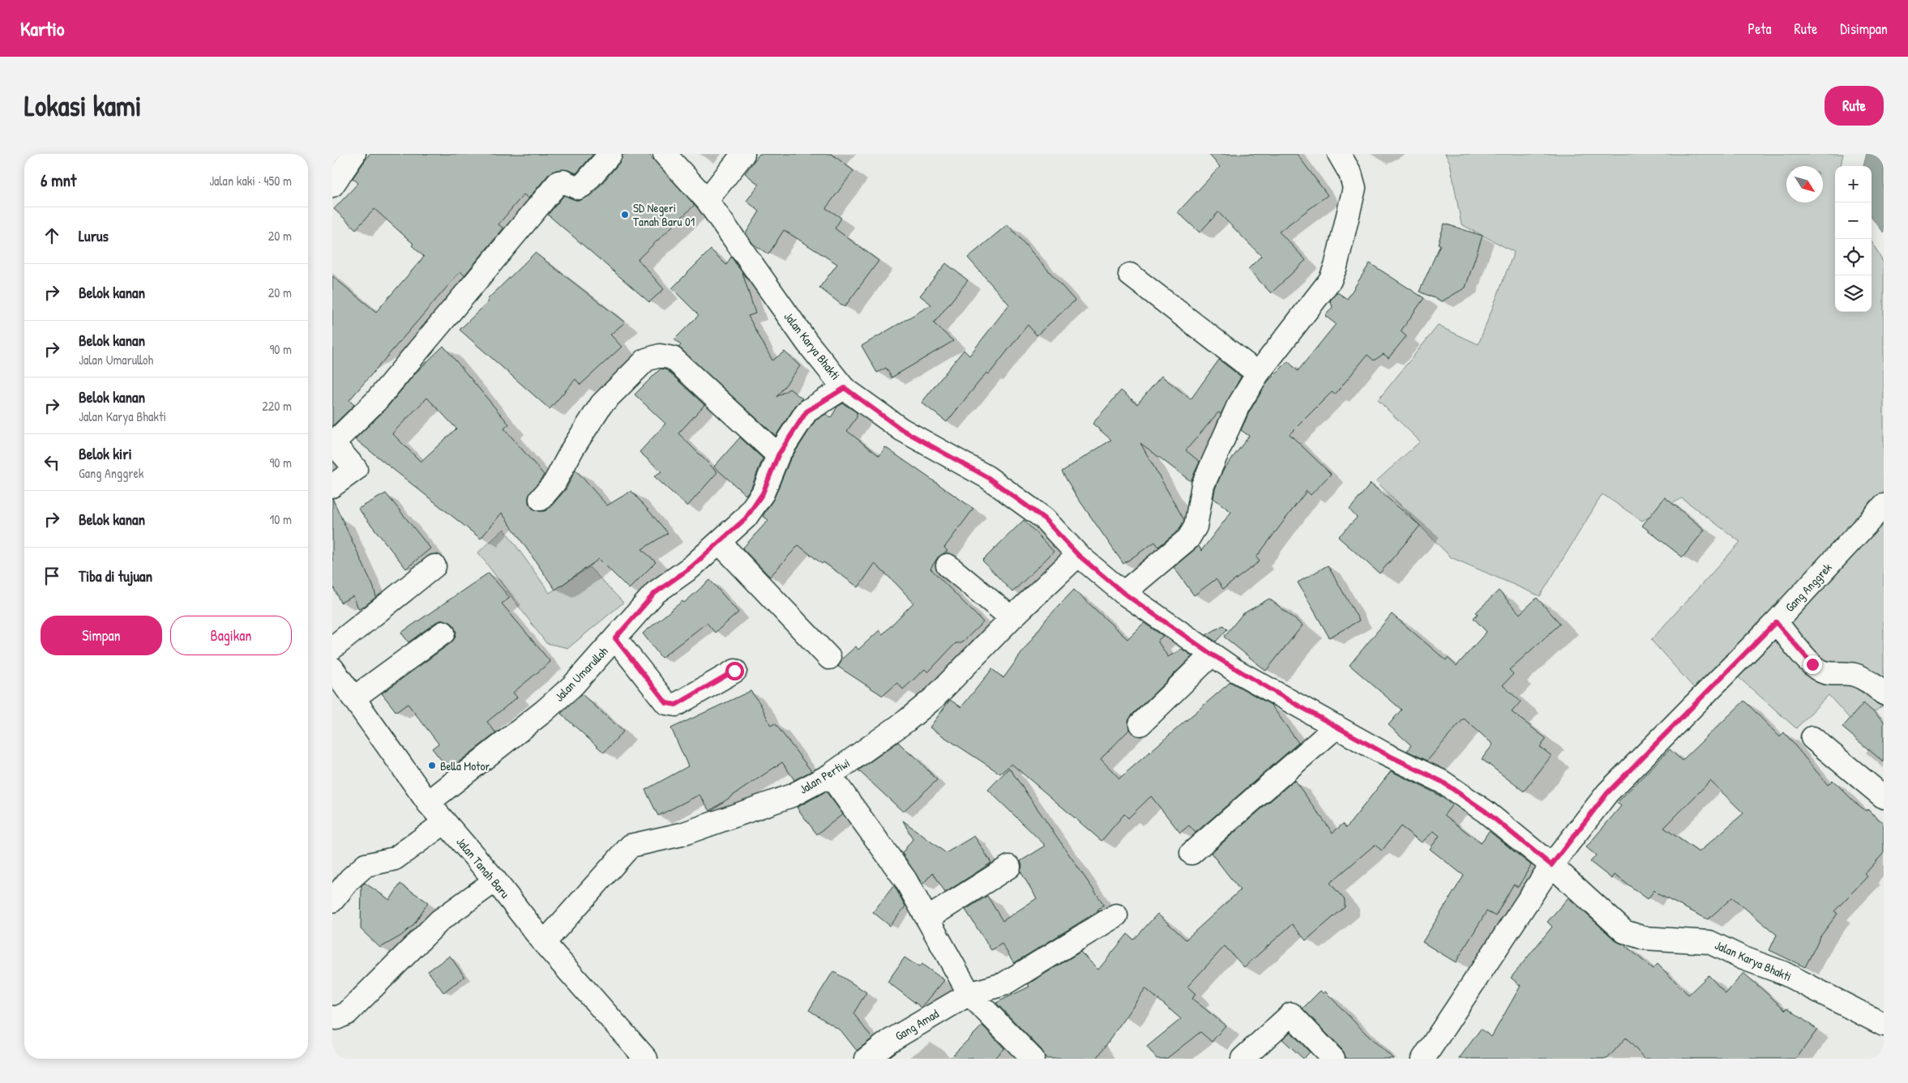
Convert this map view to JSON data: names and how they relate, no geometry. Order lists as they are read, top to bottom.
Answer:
{
  "streets": {
    "street": [
      "Jalan Karya Bhakti",
      "Gang Anggrek",
      "Jalan Umarulloh",
      "Jalan Pertiwi",
      "Jalan Tanah Baru",
      "Gang Amad"
    ]
  },
  "crossings": [
    ["Jalan Karya Bhakti", "Gang Anggrek"],
    ["Jalan Karya Bhakti", "Jalan Umarulloh"],
    ["Jalan Karya Bhakti", "Jalan Pertiwi"],
    ["Jalan Umarulloh", "Jalan Tanah Baru"],
    ["Jalan Pertiwi", "Jalan Tanah Baru"]
  ],
  "places": ["SD Negeri Tanah Baru 01", "Bella Motor"],
  "north": "bottom right",
  "page": {
    "header": "Kartio",
    "nav": ["Peta", "Rute", "Disimpan"],
    "buttons": [
      "Rute",
      ["Simpan", "Bagikan"]
    ],
    "title": "Lokasi kami",
    "heading": ["6 mnt", "Jalan kaki · 450 m"],
    "map_buttons": ["+", "−"],
    "list": [
      ["Lurus", "20 m"],
      ["Belok kanan", "20 m"],
      ["Belok kanan", "Jalan Umarulloh", "90 m"],
      ["Belok kanan", "Jalan Karya Bhakti", "220 m"],
      ["Belok kiri", "Gang Anggrek", "90 m"],
      ["Belok kanan", "10 m"],
      "Tiba di tujuan"
    ]
  }
}
